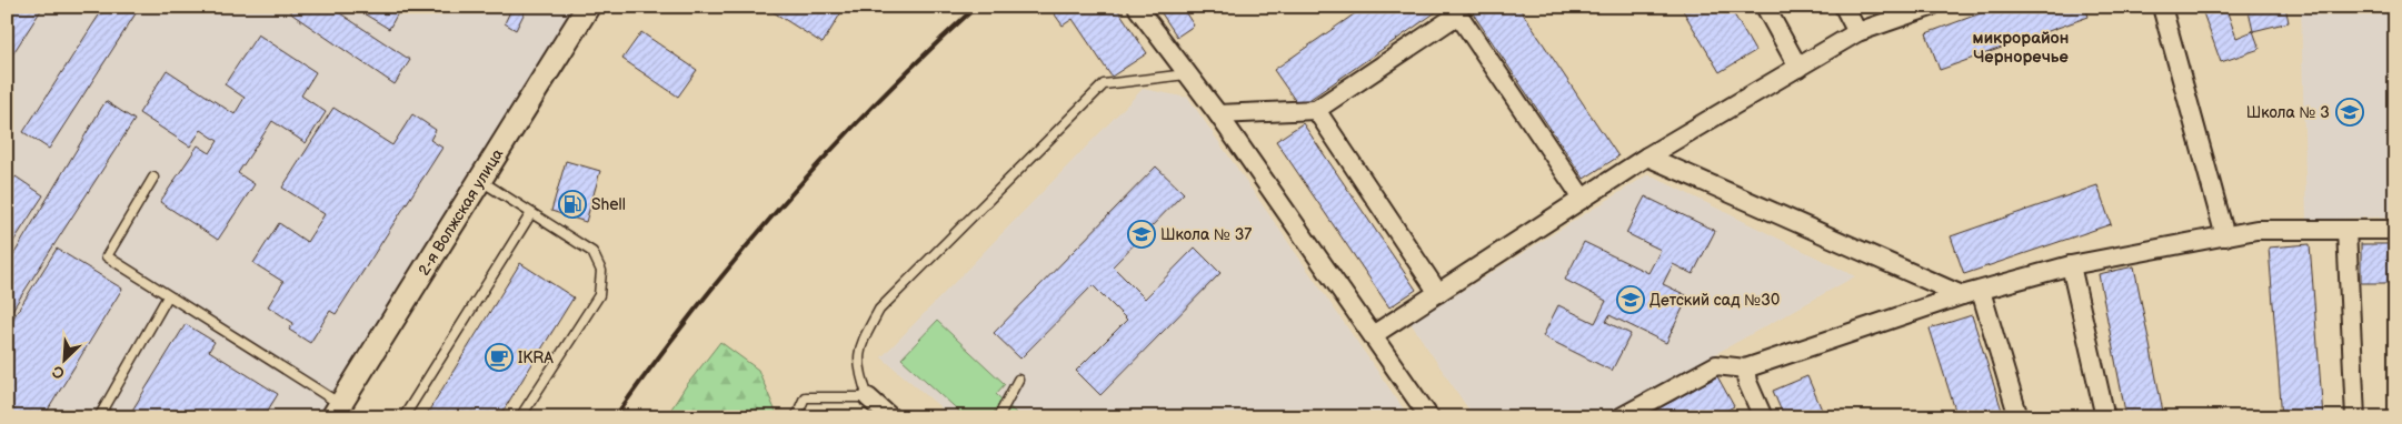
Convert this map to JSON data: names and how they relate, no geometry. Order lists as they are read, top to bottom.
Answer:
{
  "streets": {
    "street": ["2-я Волжская улица"]
  },
  "districts": ["микрорайон Черноречье"],
  "places": {
    "school or university": ["Школа № 3", "Школа № 37", "Детский сад №30"],
    "fuel station": ["Shell"],
    "cafe": ["IKRA"]
  },
  "north": "bottom left"
}
